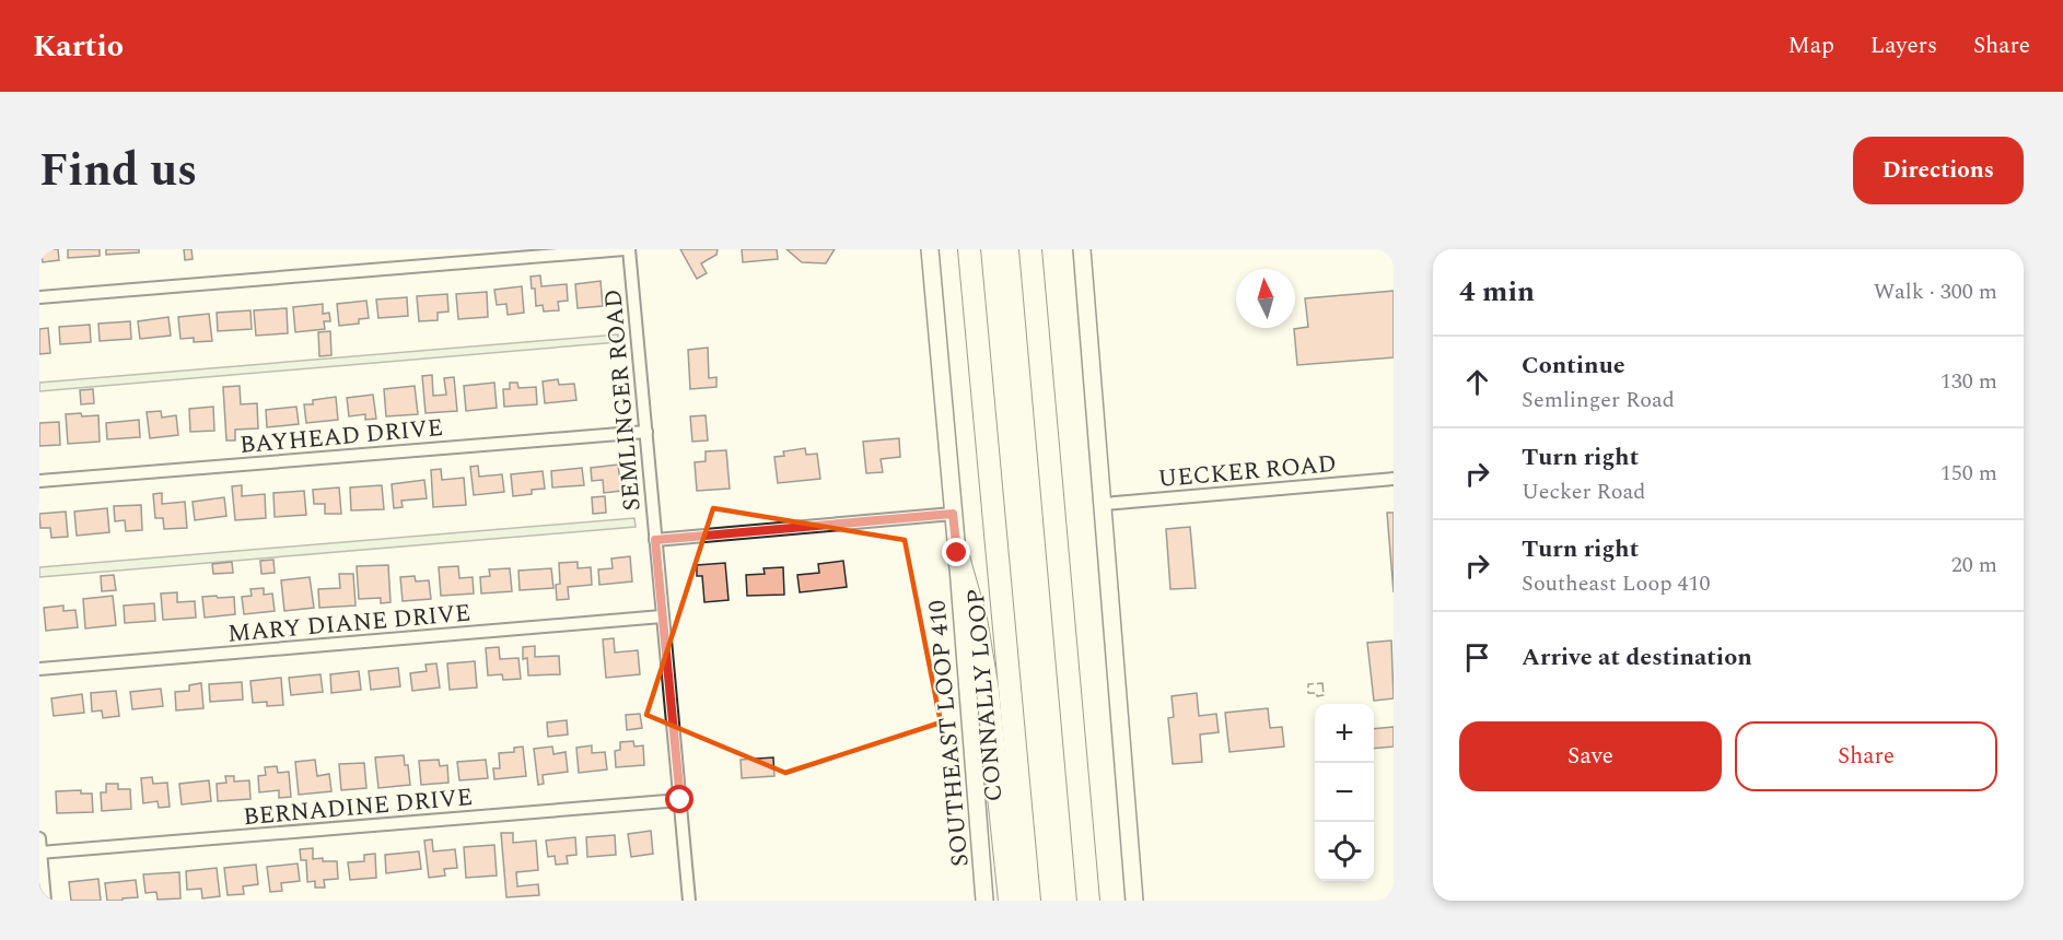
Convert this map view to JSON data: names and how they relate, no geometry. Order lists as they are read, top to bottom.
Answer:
{
  "streets": {
    "highway": ["CONNALLY LOOP"],
    "main road": ["SOUTHEAST LOOP 410"],
    "street": [
      "SEMLINGER ROAD",
      "BAYHEAD DRIVE",
      "UECKER ROAD",
      "MARY DIANE DRIVE",
      "BERNADINE DRIVE"
    ]
  },
  "crossings": [
    ["SEMLINGER ROAD", "BAYHEAD DRIVE"],
    ["SEMLINGER ROAD", "MARY DIANE DRIVE"],
    ["SEMLINGER ROAD", "BERNADINE DRIVE"]
  ],
  "north": "top",
  "page": {
    "header": "Kartio",
    "nav": ["Map", "Layers", "Share"],
    "title": "Find us",
    "buttons": [
      "Directions",
      ["Save", "Share"]
    ],
    "heading": ["4 min", "Walk · 300 m"],
    "list": [
      ["Continue", "Semlinger Road", "130 m"],
      ["Turn right", "Uecker Road", "150 m"],
      ["Turn right", "Southeast Loop 410", "20 m"],
      "Arrive at destination"
    ],
    "map_buttons": ["+", "−"]
  }
}
